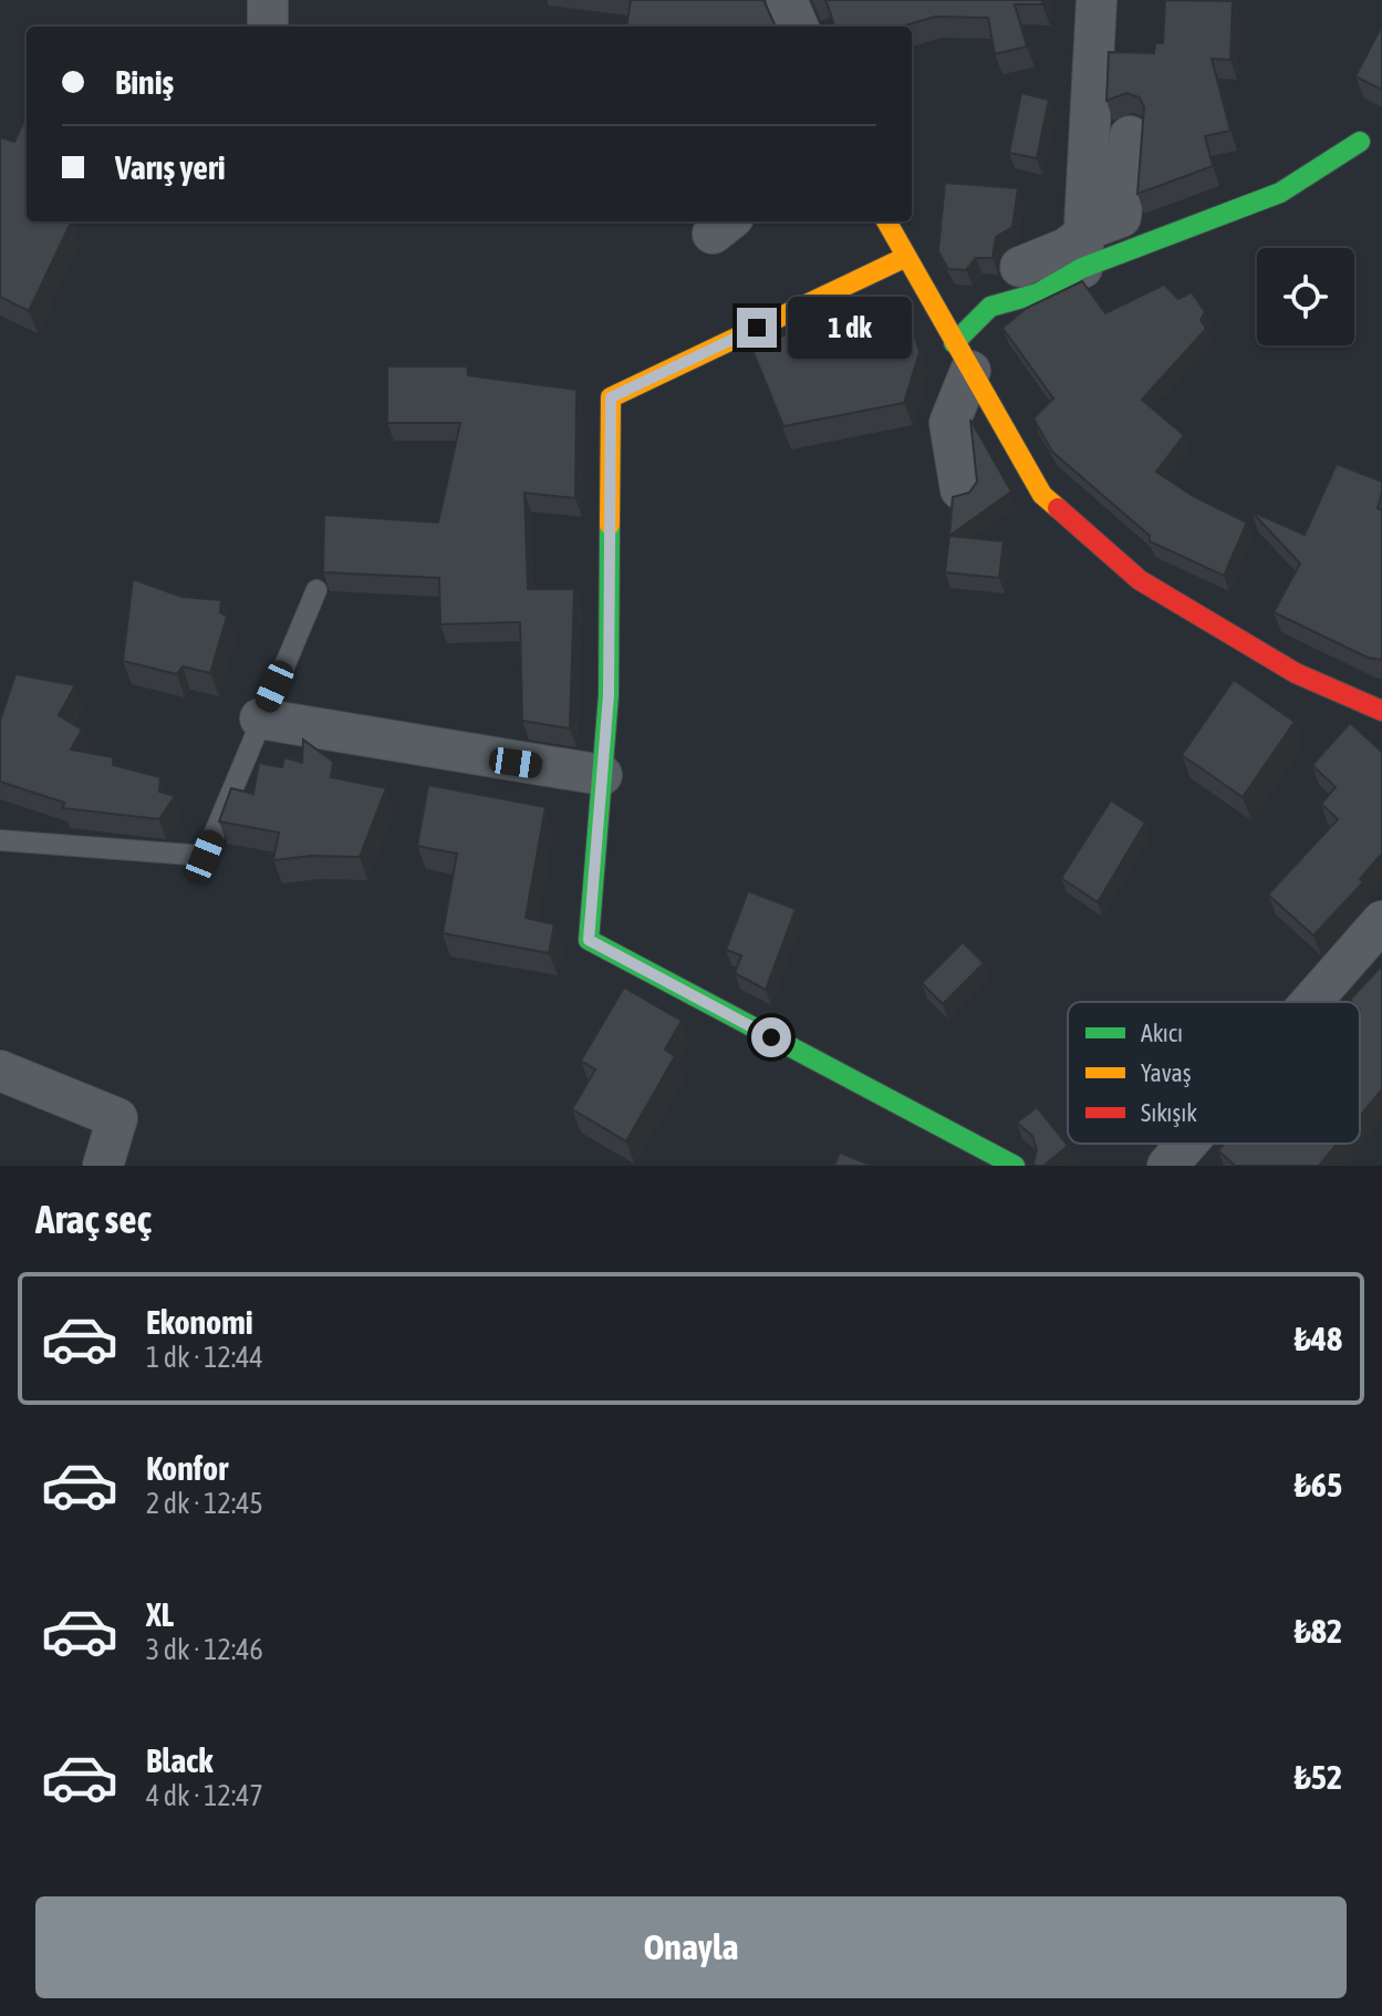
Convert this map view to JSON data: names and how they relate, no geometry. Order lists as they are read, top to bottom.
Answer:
{
  "legend": ["Akıcı", "Yavaş", "Sıkışık"],
  "page": {
    "banner": ["Biniş", "Varış yeri"],
    "bubble": "1 dk",
    "heading": "Araç seç",
    "list": [
      {
        "name": "Ekonomi",
        "note": "1 dk · 12:44",
        "value": "₺48"
      },
      {
        "name": "Konfor",
        "note": "2 dk · 12:45",
        "value": "₺65"
      },
      {
        "name": "XL",
        "note": "3 dk · 12:46",
        "value": "₺82"
      },
      {
        "name": "Black",
        "note": "4 dk · 12:47",
        "value": "₺52"
      }
    ],
    "buttons": "Onayla"
  }
}
